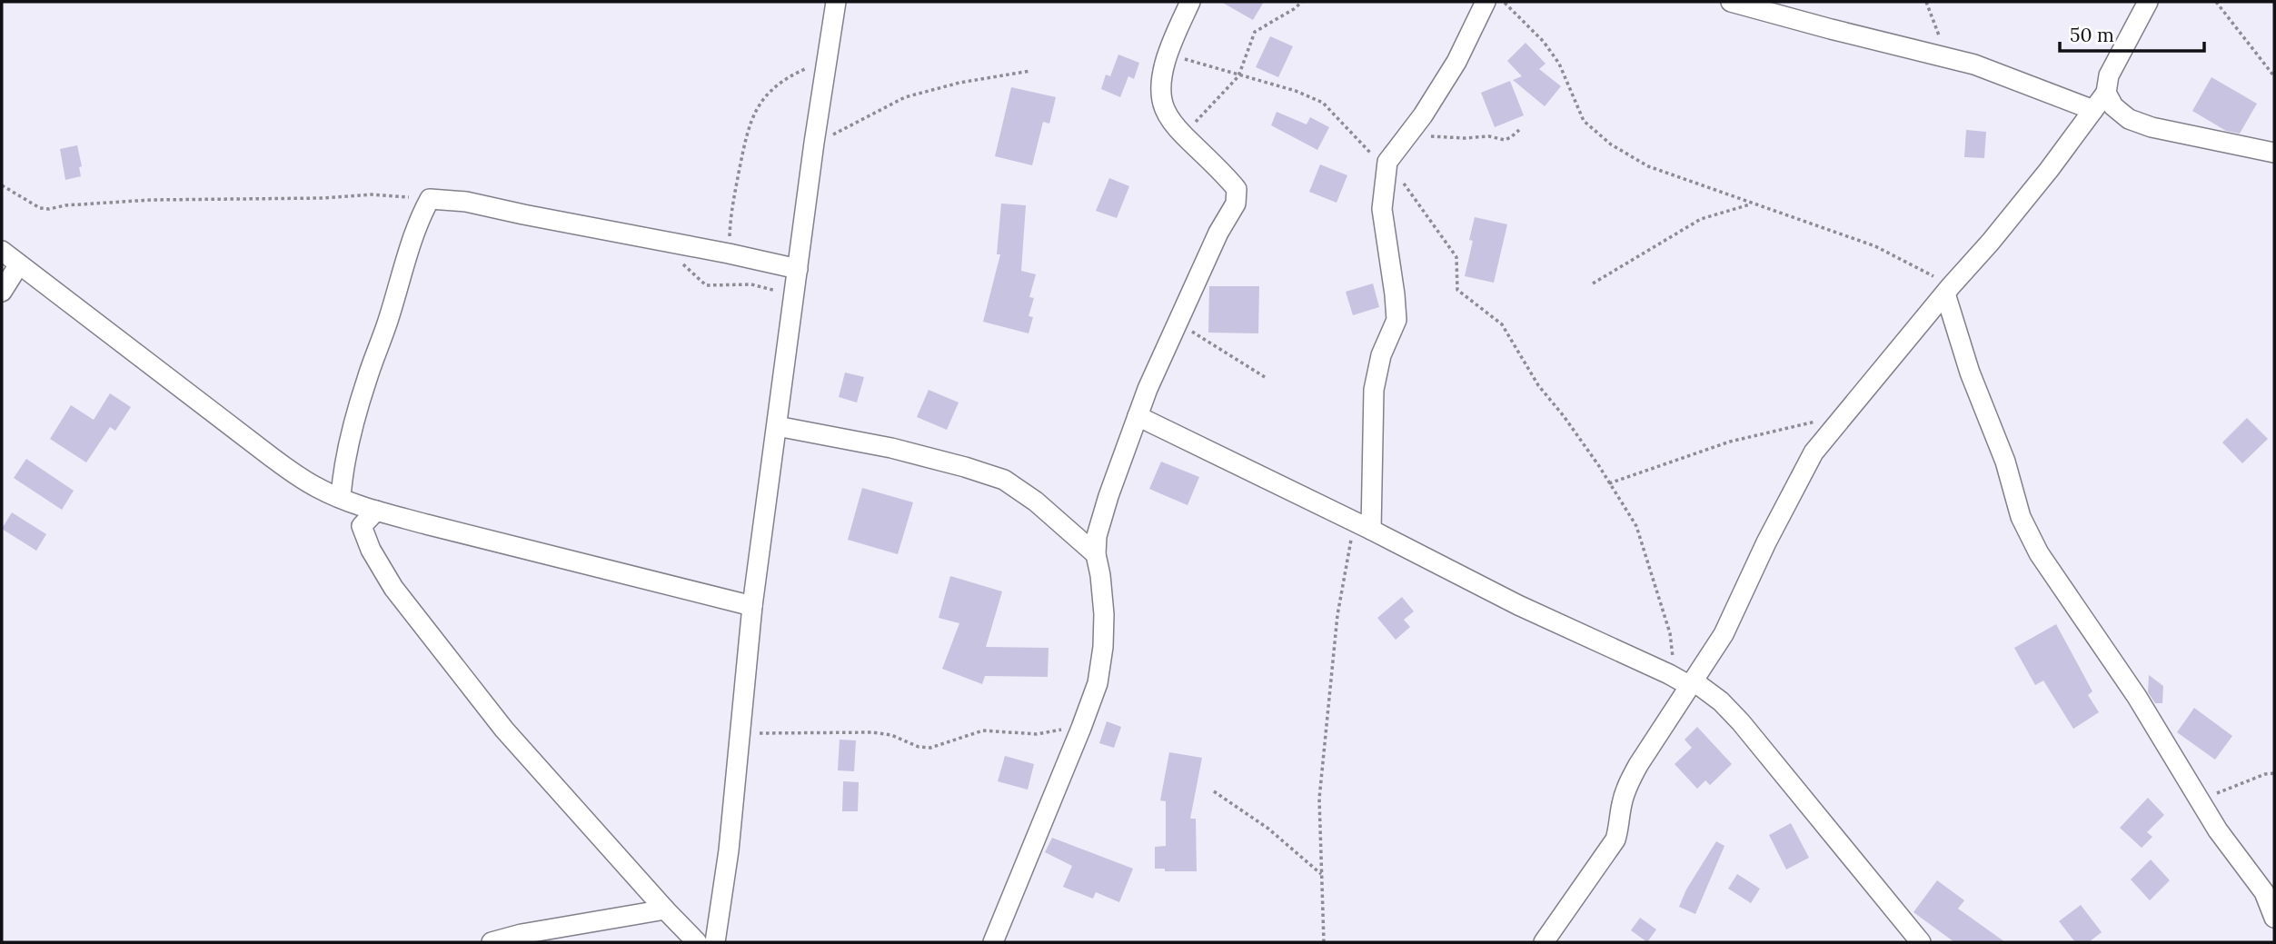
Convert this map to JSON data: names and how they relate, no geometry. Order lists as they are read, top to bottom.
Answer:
{
  "scale_bar": "50 m"
}
